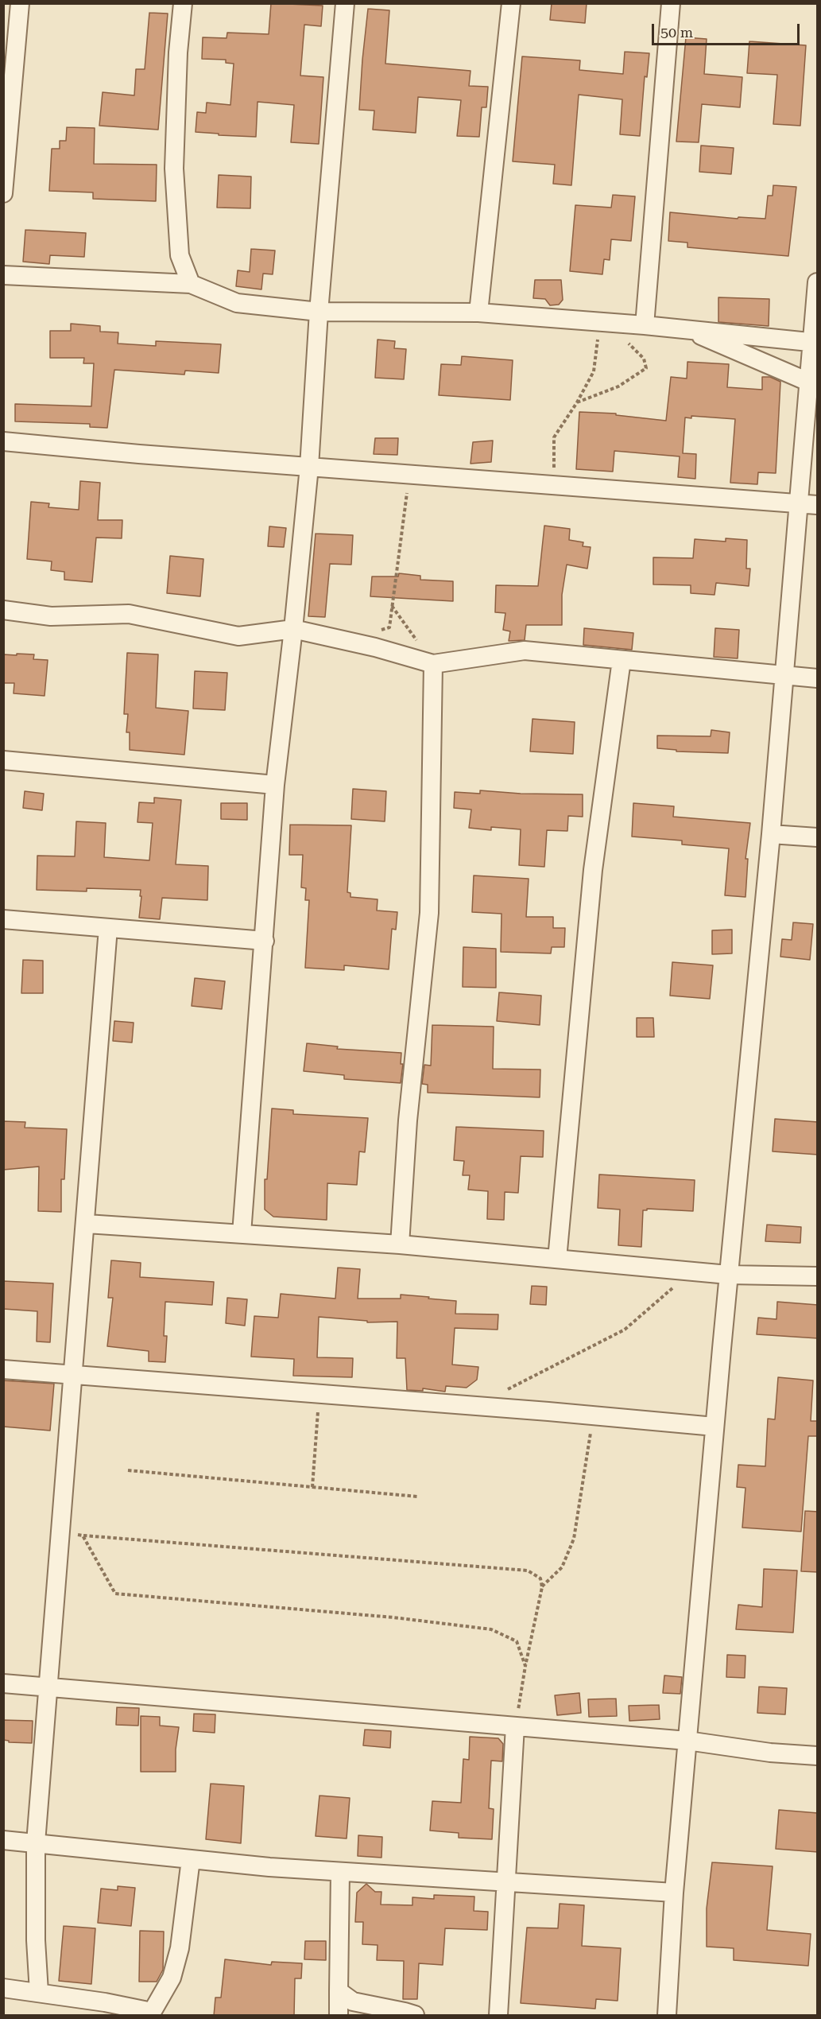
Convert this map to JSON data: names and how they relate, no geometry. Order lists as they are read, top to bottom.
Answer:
{
  "scale_bar": "50 m"
}
